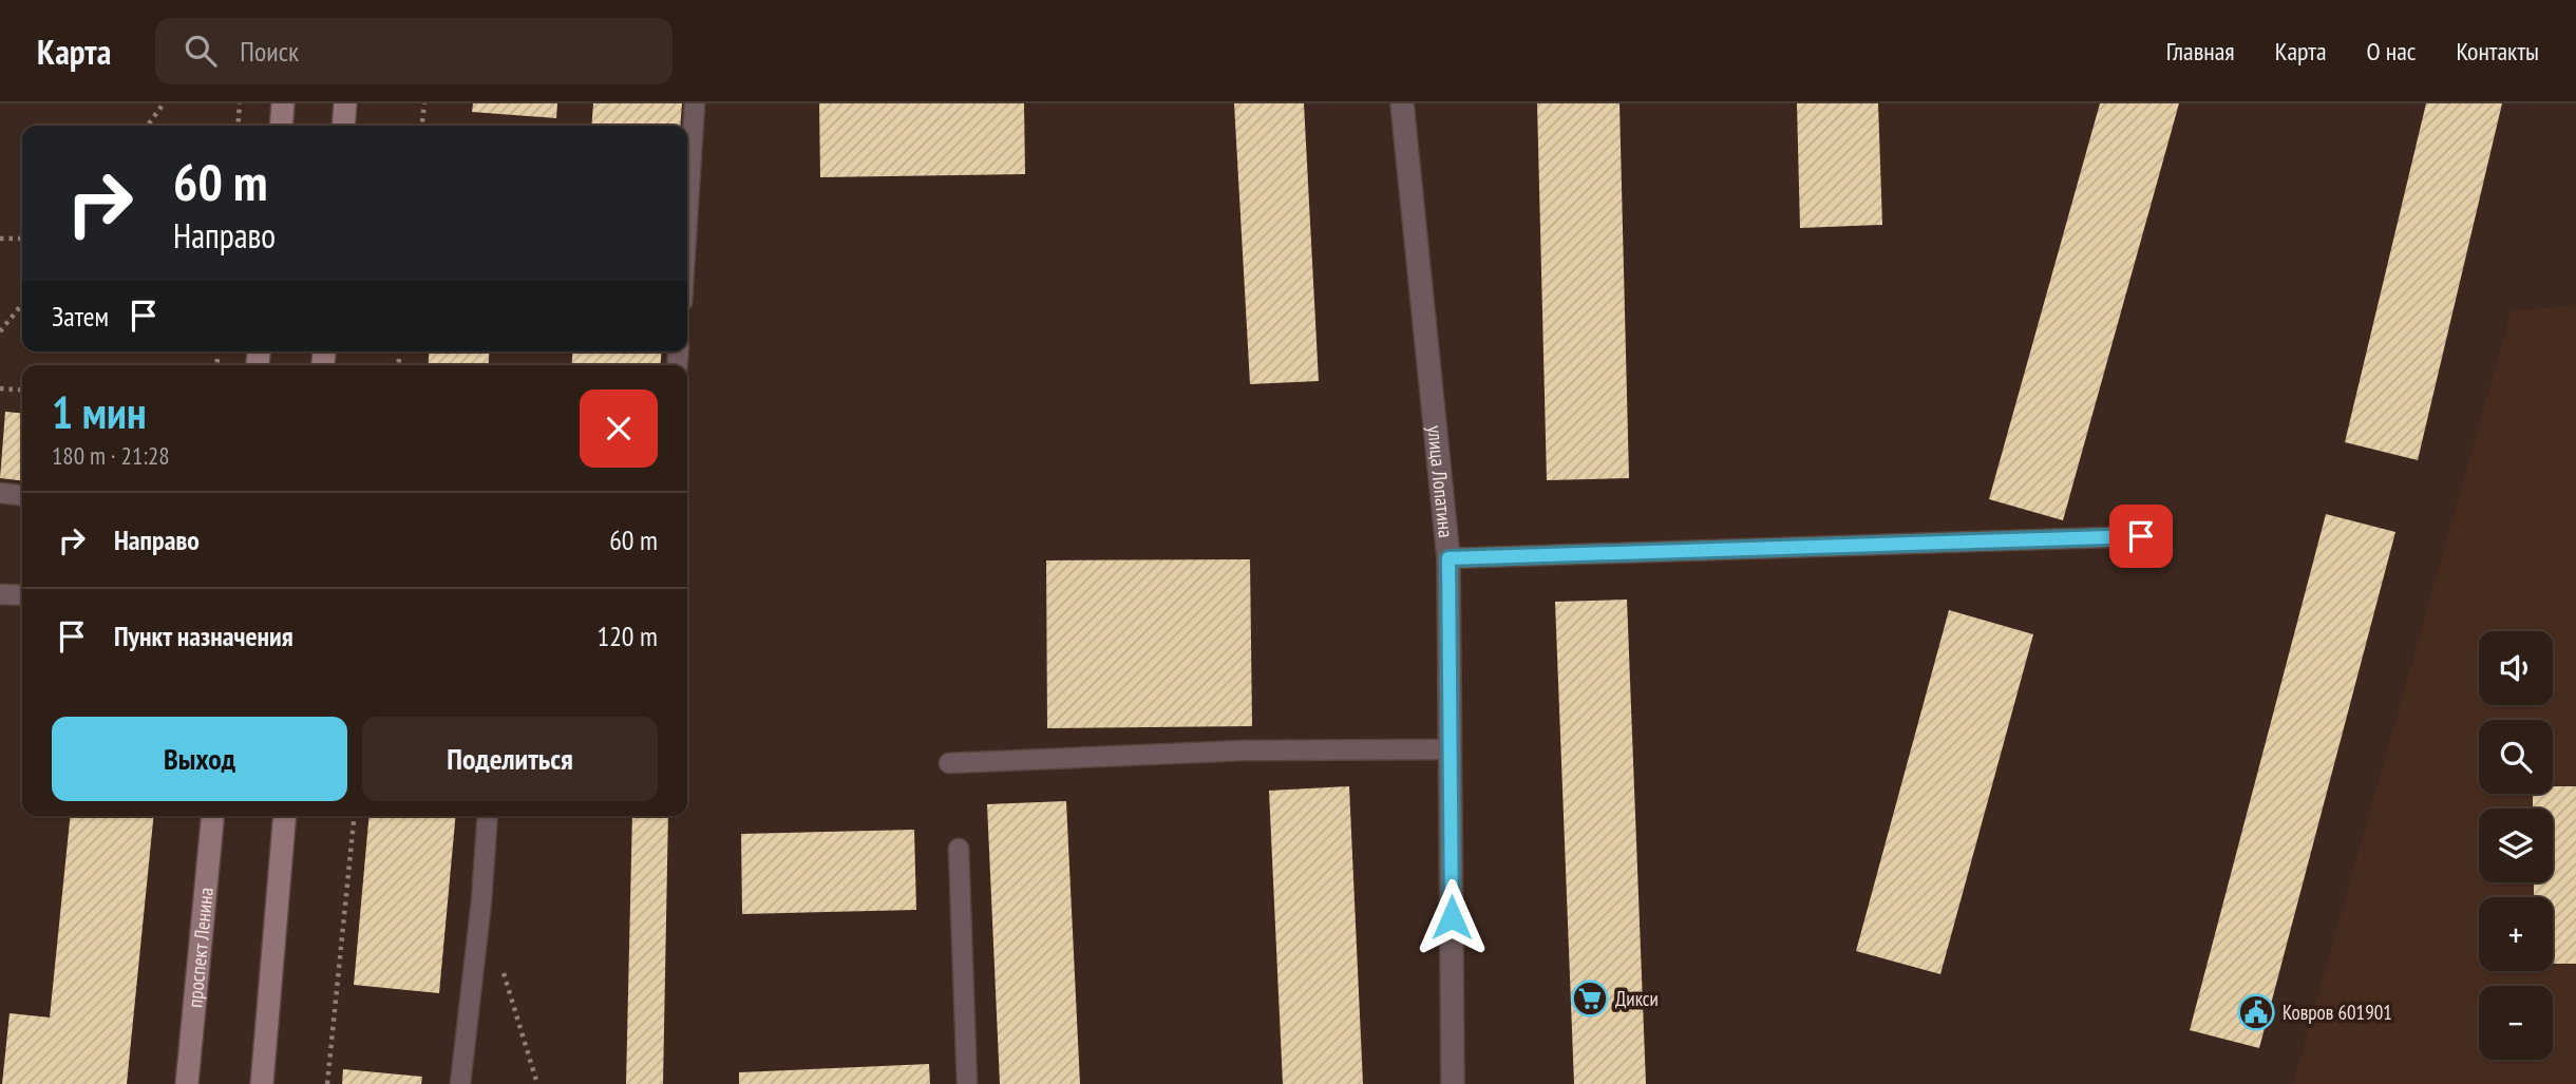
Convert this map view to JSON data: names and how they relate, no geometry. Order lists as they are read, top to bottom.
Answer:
{
  "streets": {
    "main road": ["проспект Ленина"],
    "street": ["улица Лопатина"]
  },
  "places": {
    "supermarket": ["Дикси"],
    "public building": ["Ковров 601901"]
  },
  "page": {
    "header": "Карта",
    "search": "Поиск",
    "nav": [
      "Главная",
      "Карта",
      "О нас",
      "Контакты"
    ],
    "turn": ["60 m", "Направо"],
    "then": "Затем",
    "heading": ["1 мин", "180 m · 21:28"],
    "list": [
      {
        "name": "Направо",
        "value": "60 m"
      },
      {
        "name": "Пункт назначения",
        "value": "120 m"
      }
    ],
    "map_buttons": ["+", "−"],
    "buttons": ["Выход", "Поделиться"]
  }
}
